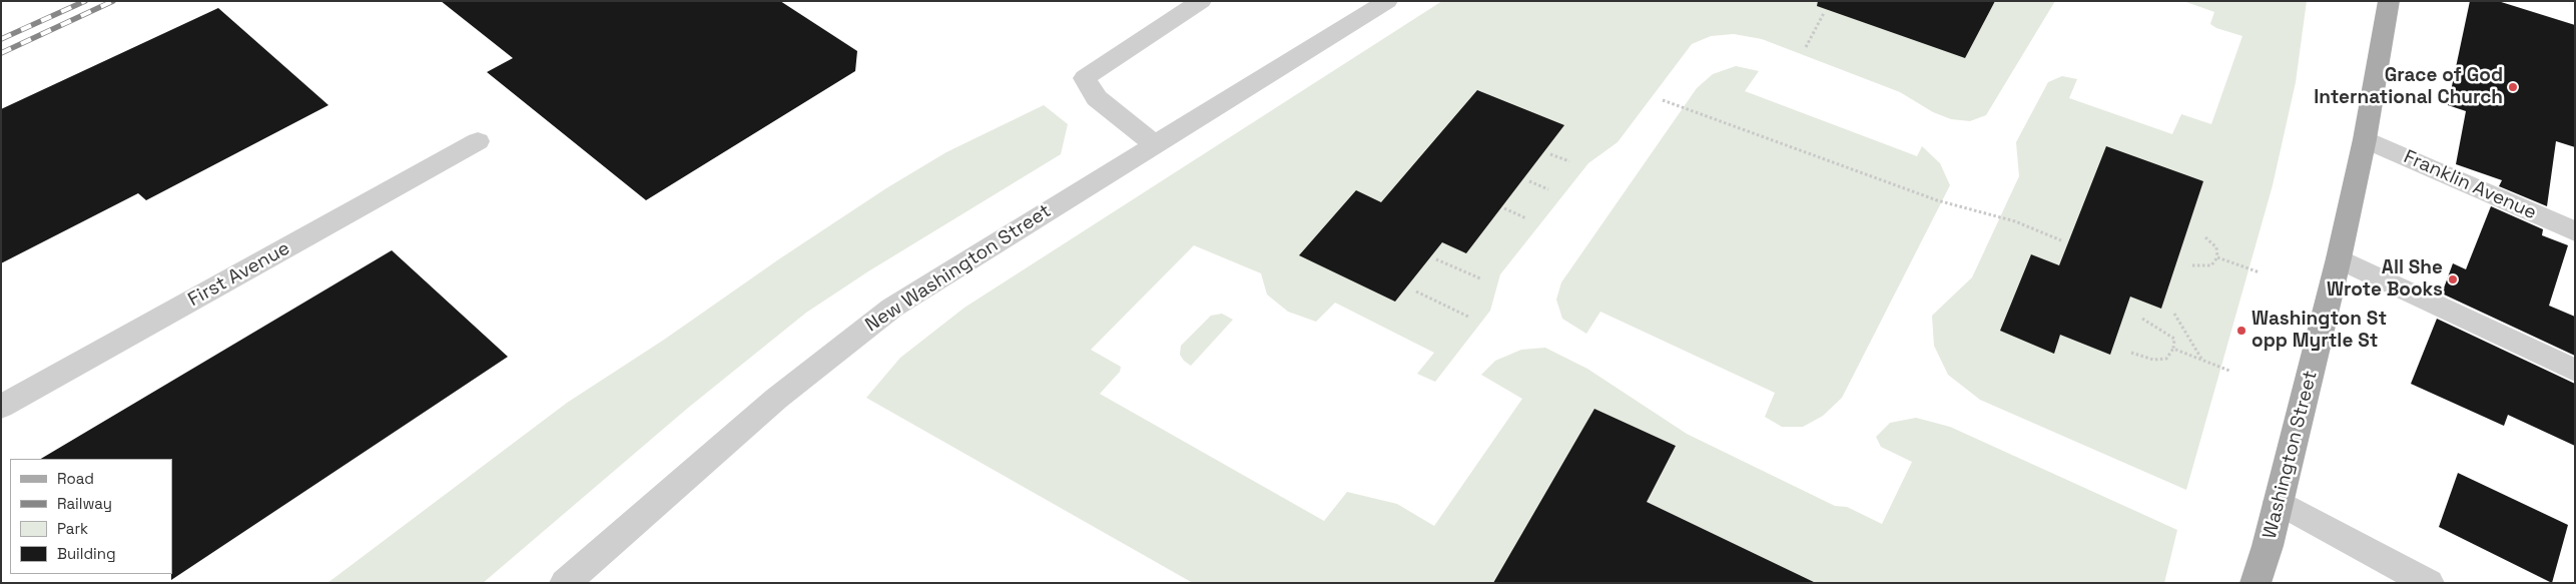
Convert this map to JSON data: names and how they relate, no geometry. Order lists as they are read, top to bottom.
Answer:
{
  "streets": {
    "main road": ["Washington Street"],
    "street": ["Franklin Avenue", "New Washington Street", "First Avenue"]
  },
  "crossings": [
    ["Franklin Avenue", "Washington Street"]
  ],
  "places": ["Grace of God International Church", "All She Wrote Books", "Washington St opp Myrtle St"],
  "legend": [
    "Road",
    "Railway",
    "Park",
    "Building"
  ]
}
